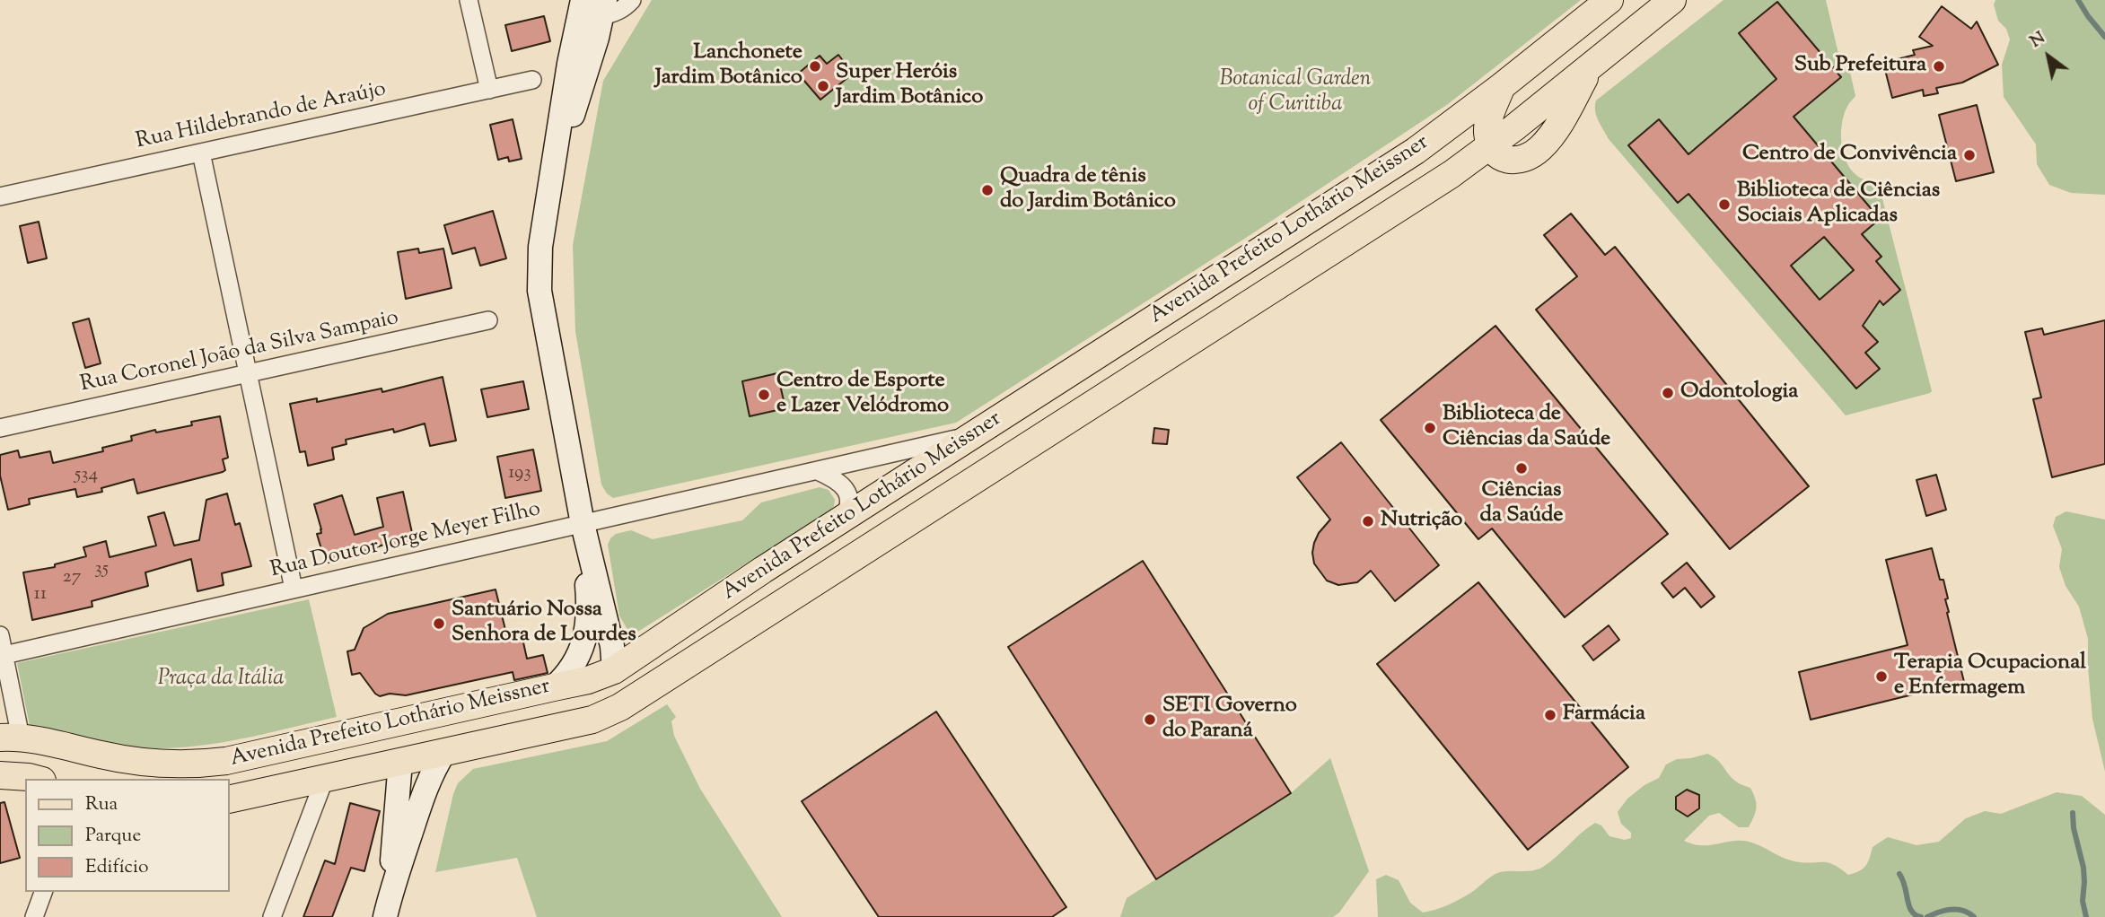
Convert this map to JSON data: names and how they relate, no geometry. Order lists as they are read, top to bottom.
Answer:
{
  "streets": {
    "main road": ["Avenida Prefeito Lothário Meissner"],
    "street": ["Rua Hildebrando de Araújo", "Rua Coronel João da Silva Sampaio", "Rua Doutor Jorge Meyer Filho"]
  },
  "crossings": [
    ["Avenida Prefeito Lothário Meissner", "Rua Doutor Jorge Meyer Filho"]
  ],
  "parks": ["Botanical Garden of Curitiba", "Praça da Itália"],
  "places": [
    "Lanchonete Jardim Botânico",
    "Sub Prefeitura",
    "Super Heróis Jardim Botânico",
    "Centro de Convivência",
    "Quadra de tênis do Jardim Botânico",
    "Biblioteca de Ciências Sociais Aplicadas",
    "Odontologia",
    "Centro de Esporte e Lazer Velódromo",
    "Biblioteca de Ciências da Saúde",
    "Ciências da Saúde",
    "Nutrição",
    "Santuário Nossa Senhora de Lourdes",
    "Terapia Ocupacional e Enfermagem",
    "Farmácia",
    "SETI Governo do Paraná"
  ],
  "house_numbers": [
    "193",
    "534",
    "35",
    "27",
    "11"
  ],
  "legend": ["Rua", "Parque", "Edifício"],
  "north": "top left"
}
